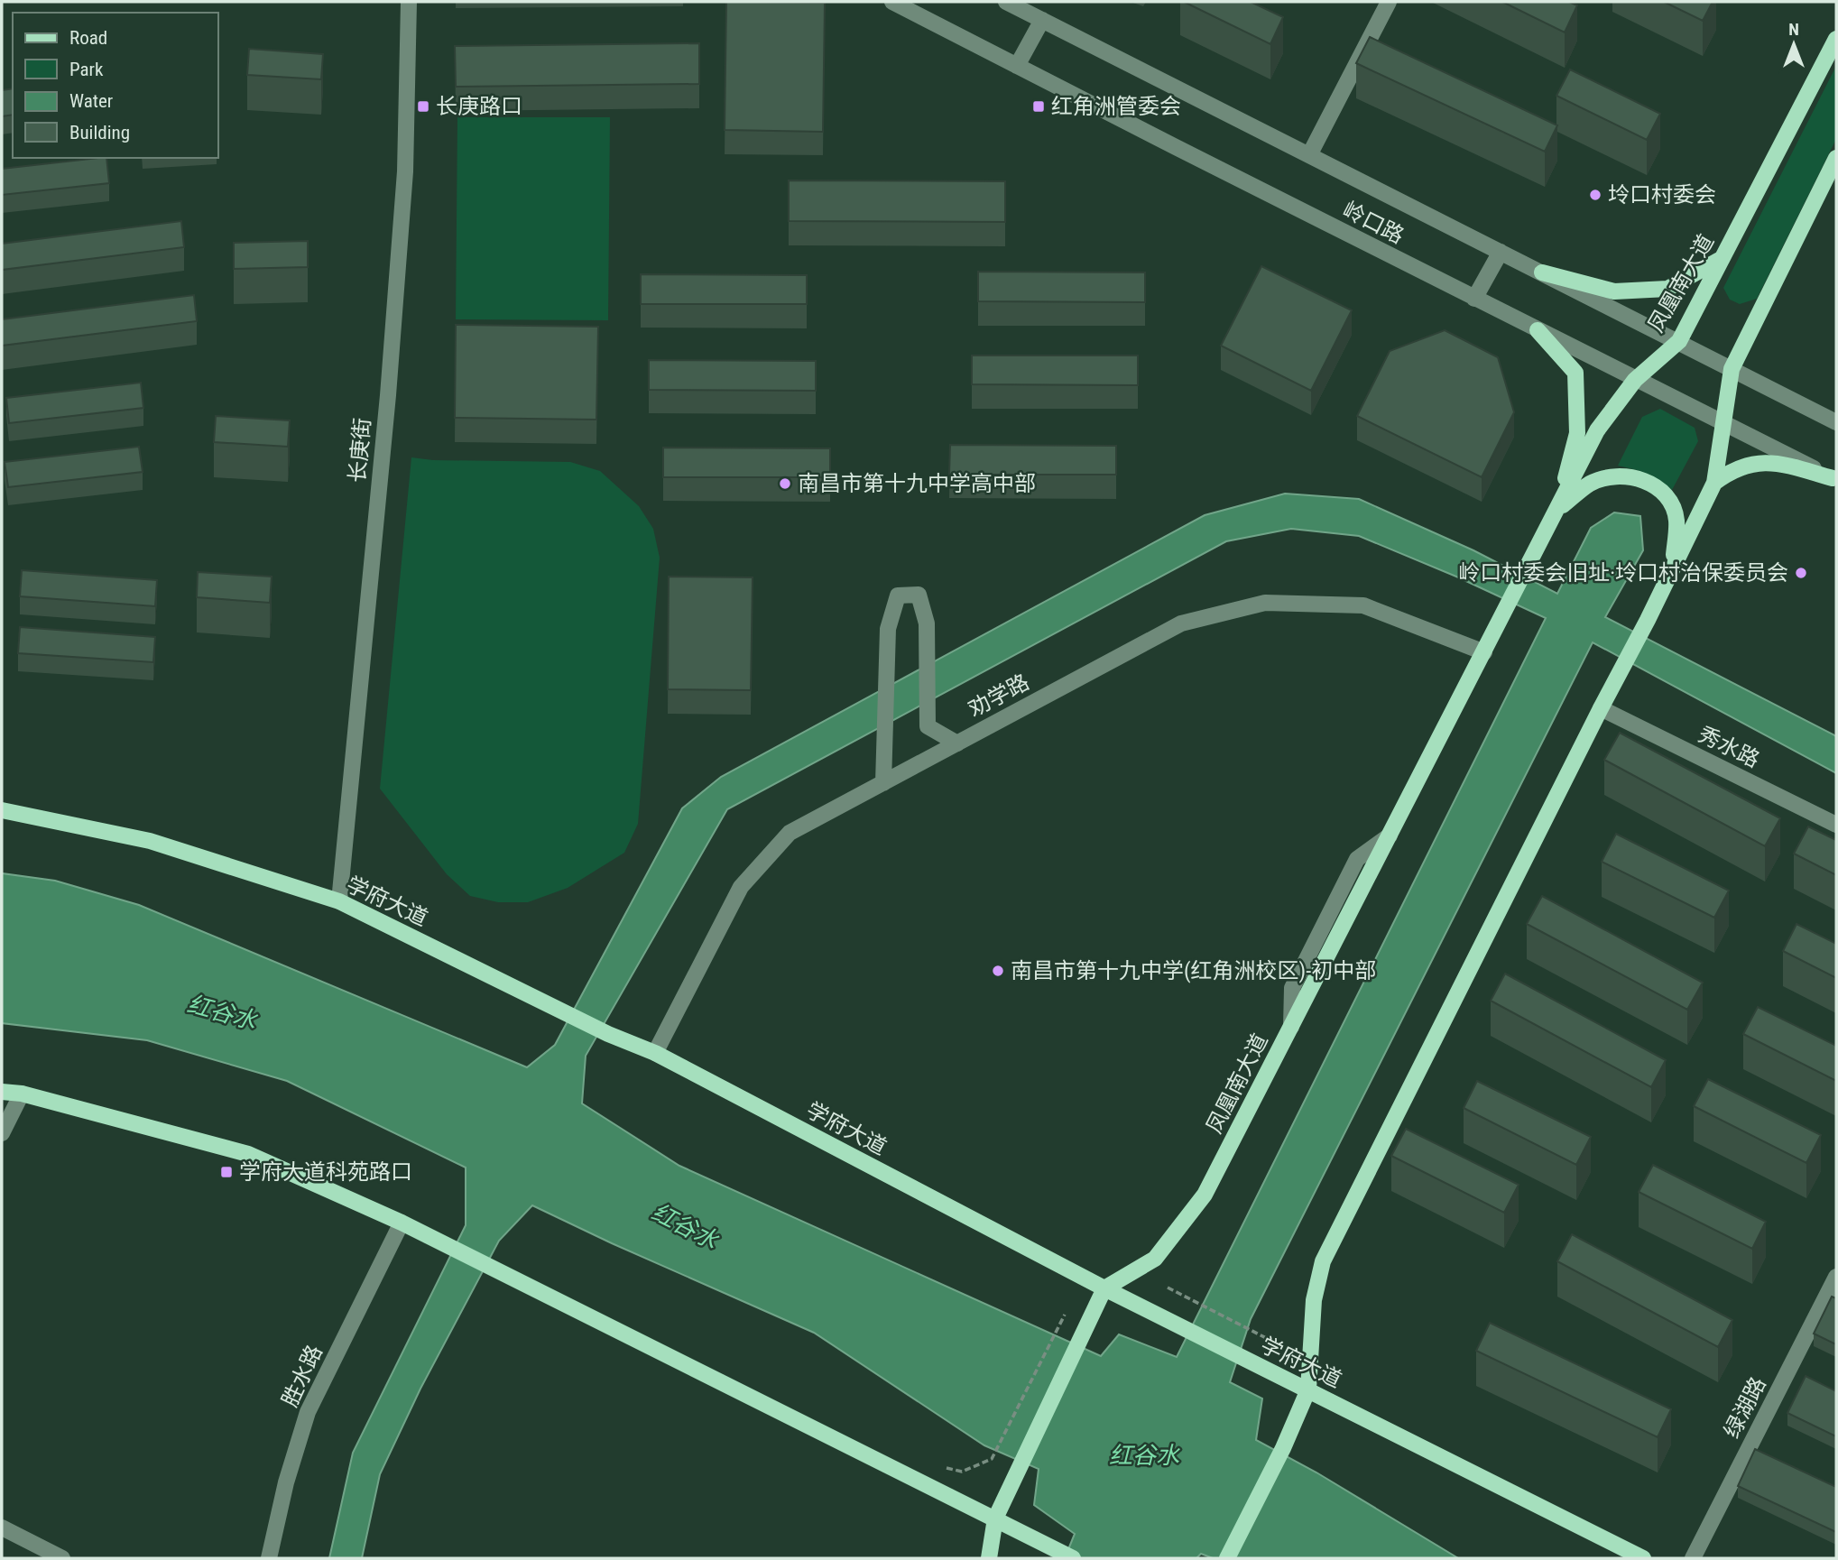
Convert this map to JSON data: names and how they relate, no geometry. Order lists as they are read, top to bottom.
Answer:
{
  "streets": {
    "main road": ["凤凰南大道", "学府大道"],
    "street": [
      "岭口路",
      "长庚街",
      "劝学路",
      "秀水路",
      "胜水路",
      "绿湖路"
    ]
  },
  "crossings": [
    ["岭口路", "凤凰南大道"],
    ["凤凰南大道", "劝学路"],
    ["凤凰南大道", "学府大道"],
    ["长庚街", "学府大道"],
    ["劝学路", "学府大道"]
  ],
  "water": ["红谷水"],
  "places": {
    "transit": ["长庚路口", "红角洲管委会", "学府大道科苑路口"],
    "other": [
      "坽口村委会",
      "南昌市第十九中学高中部",
      "岭口村委会旧址·坽口村治保委员会",
      "南昌市第十九中学(红角洲校区)-初中部"
    ]
  },
  "legend": [
    "Road",
    "Park",
    "Water",
    "Building"
  ],
  "north": "top"
}
